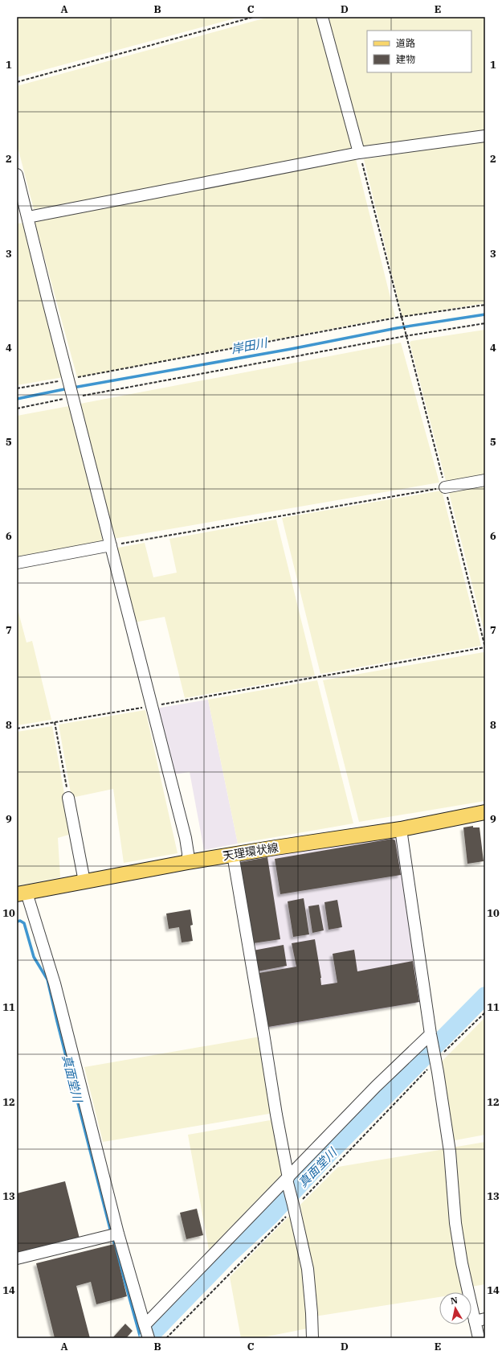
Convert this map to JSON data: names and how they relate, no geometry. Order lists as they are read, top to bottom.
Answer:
{
  "streets": {
    "main road": ["天理環状線"]
  },
  "water": ["岸田川", "真面堂川"],
  "legend": ["道路", "建物"],
  "north": "top",
  "grid": {
    "columns": [
      "A",
      "B",
      "C",
      "D",
      "E"
    ],
    "rows": [
      "1",
      "2",
      "3",
      "4",
      "5",
      "6",
      "7",
      "8",
      "9",
      "10",
      "11",
      "12",
      "13",
      "14"
    ]
  }
}
